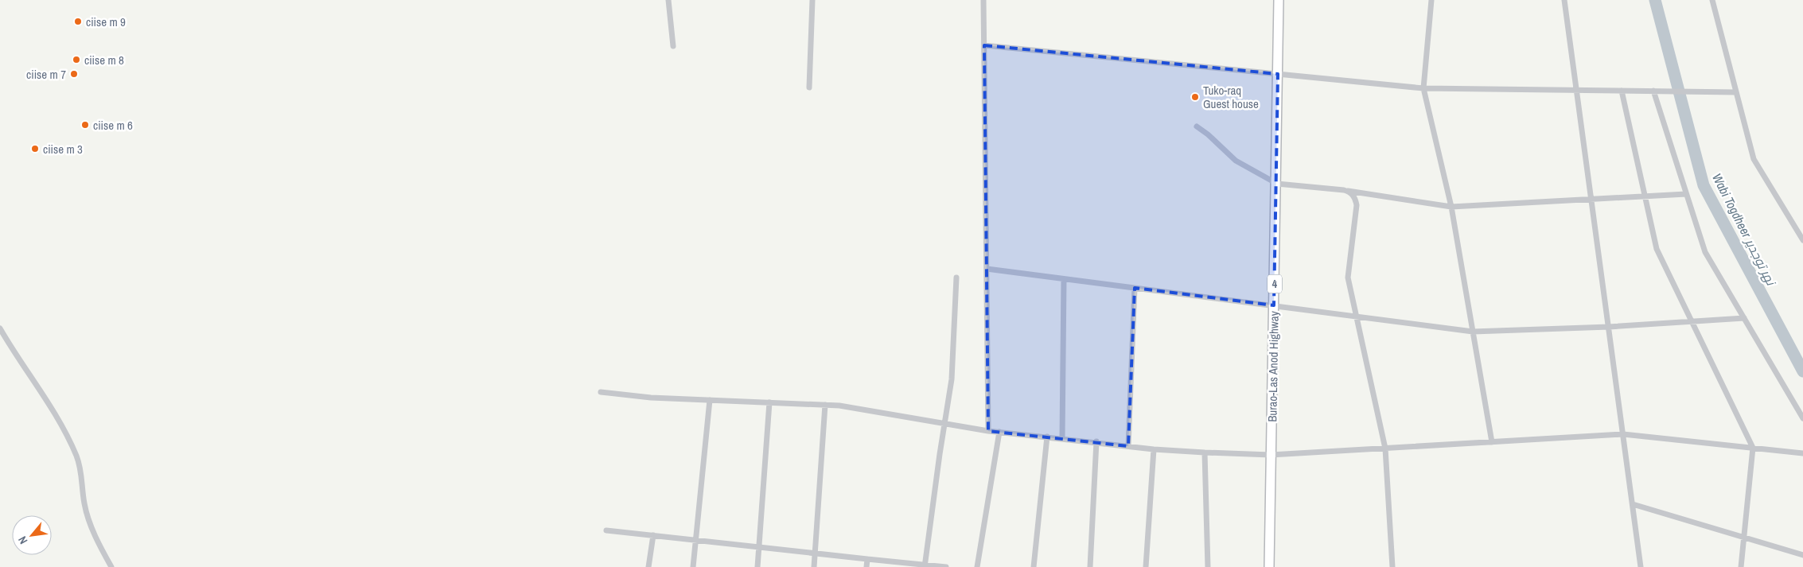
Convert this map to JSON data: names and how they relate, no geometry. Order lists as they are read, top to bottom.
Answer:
{
  "streets": {
    "highway": ["4", "Burao-Las Anod Highway"]
  },
  "water": ["Wabi Togdheer نهر توجدير"],
  "places": [
    "ciise m 9",
    "ciise m 8",
    "ciise m 7",
    "Tuko-raq Guest house",
    "ciise m 6",
    "ciise m 3"
  ],
  "north": "bottom left"
}
